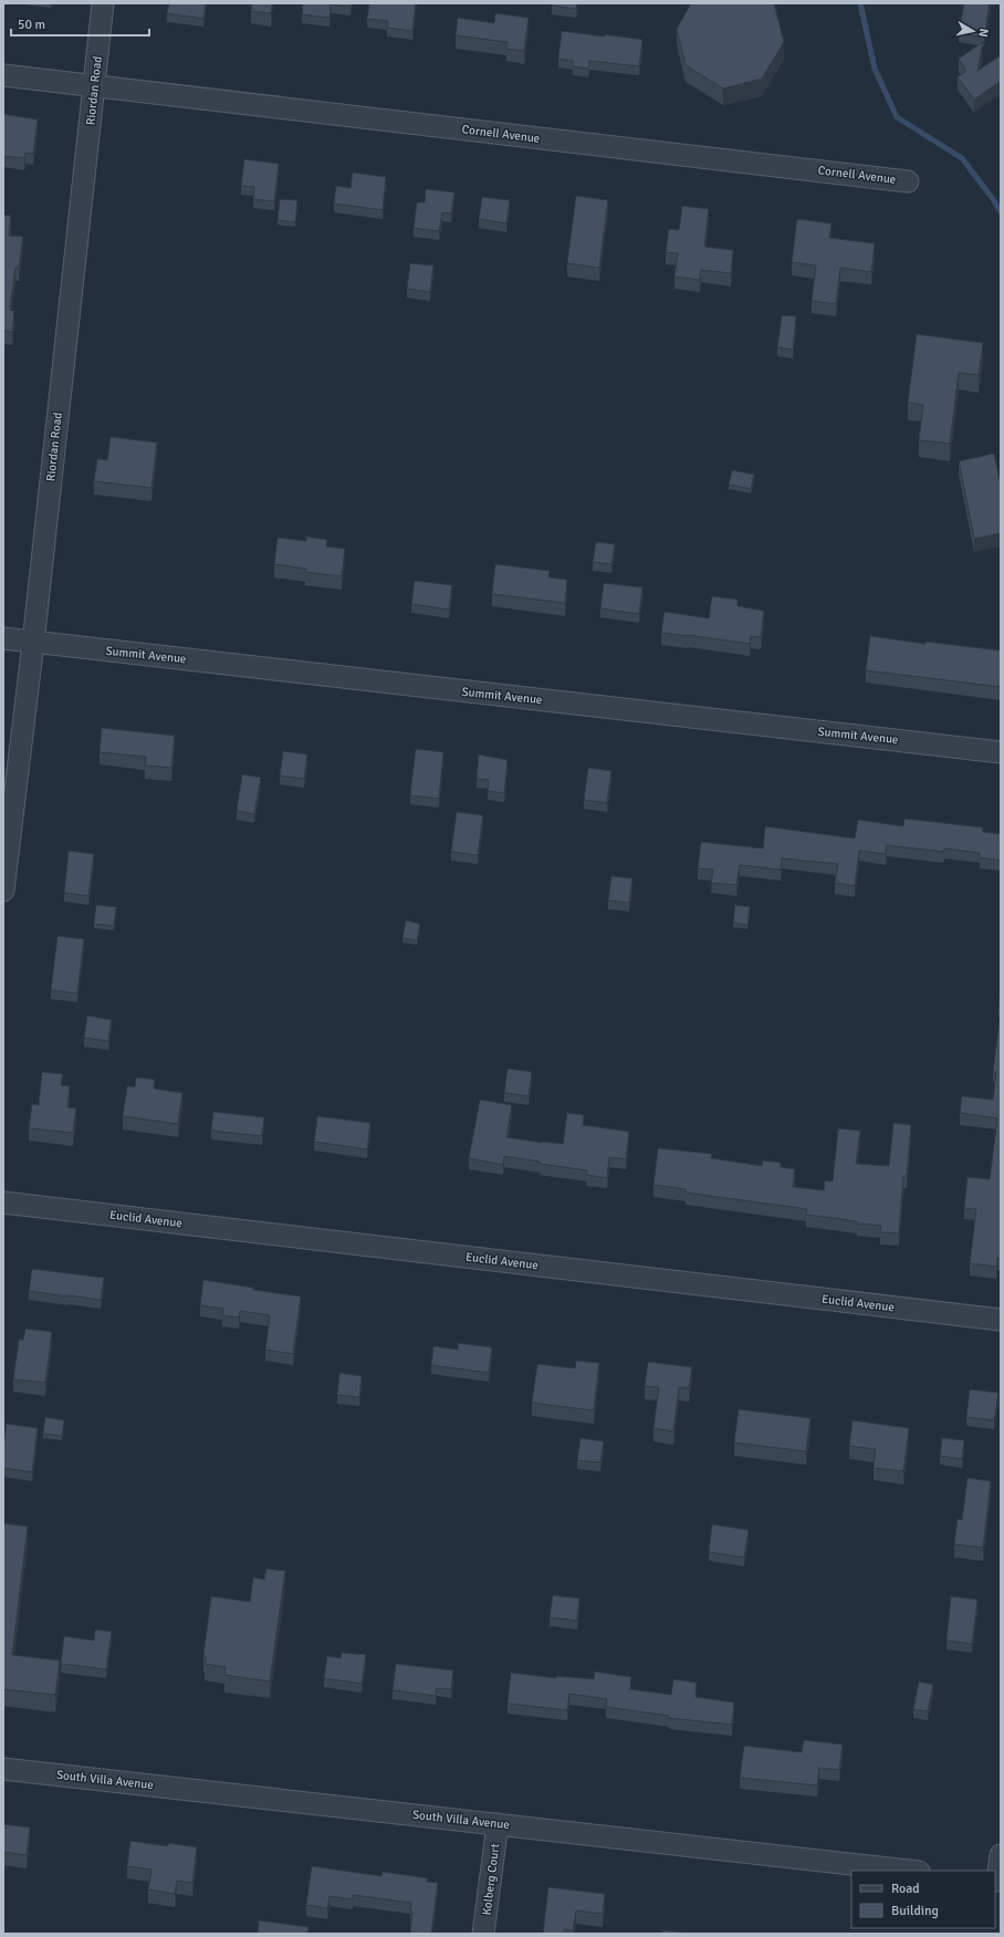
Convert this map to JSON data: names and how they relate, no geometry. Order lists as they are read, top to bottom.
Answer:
{
  "streets": {
    "street": [
      "Riordan Road",
      "Cornell Avenue",
      "Summit Avenue",
      "Euclid Avenue",
      "South Villa Avenue",
      "Kolberg Court"
    ]
  },
  "crossings": [
    ["Riordan Road", "Cornell Avenue"],
    ["Riordan Road", "Summit Avenue"],
    ["South Villa Avenue", "Kolberg Court"]
  ],
  "legend": ["Road", "Building"],
  "scale_bar": "50 m",
  "north": "right"
}
